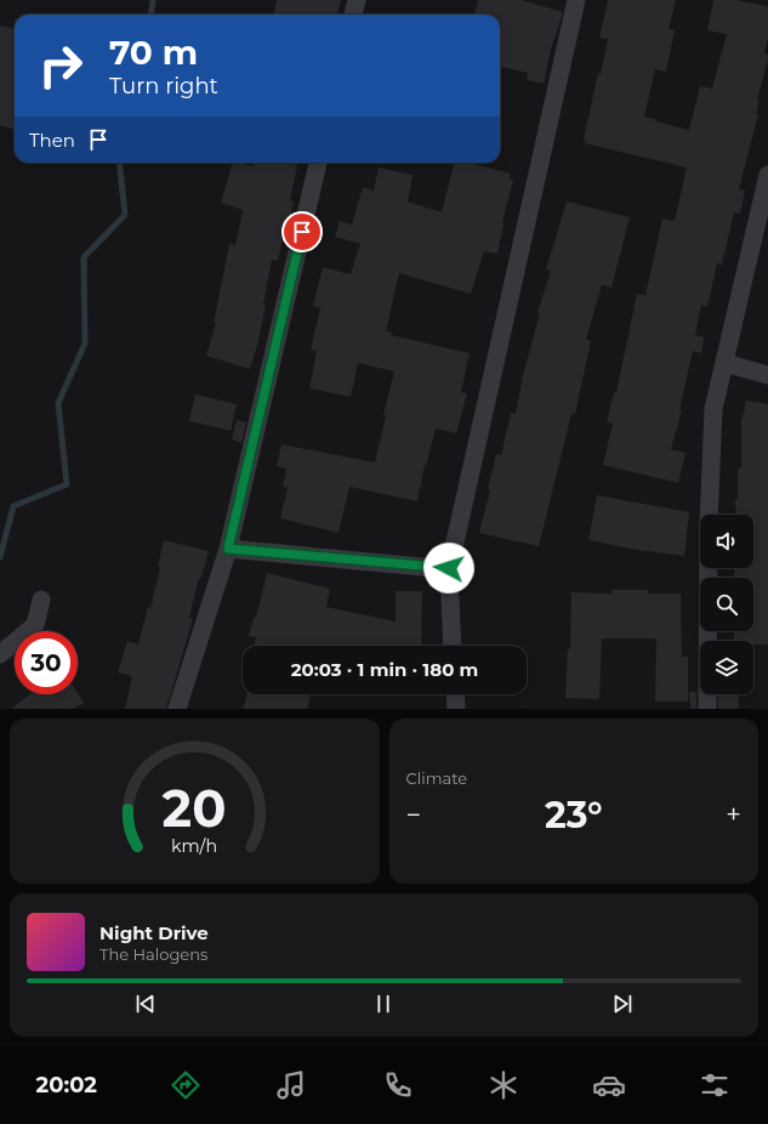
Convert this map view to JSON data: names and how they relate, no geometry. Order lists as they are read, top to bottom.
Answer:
{
  "page": {
    "turn": ["70 m", "Turn right"],
    "then": "Then",
    "limit": "30",
    "trip": "20:03 · 1 min · 180 m",
    "tile": "Climate",
    "heat": ["−", "23°", "+"],
    "song": ["Night Drive", "The Halogens"],
    "tabs": "20:02",
    "gauge": ["20", "km/h"]
  }
}
